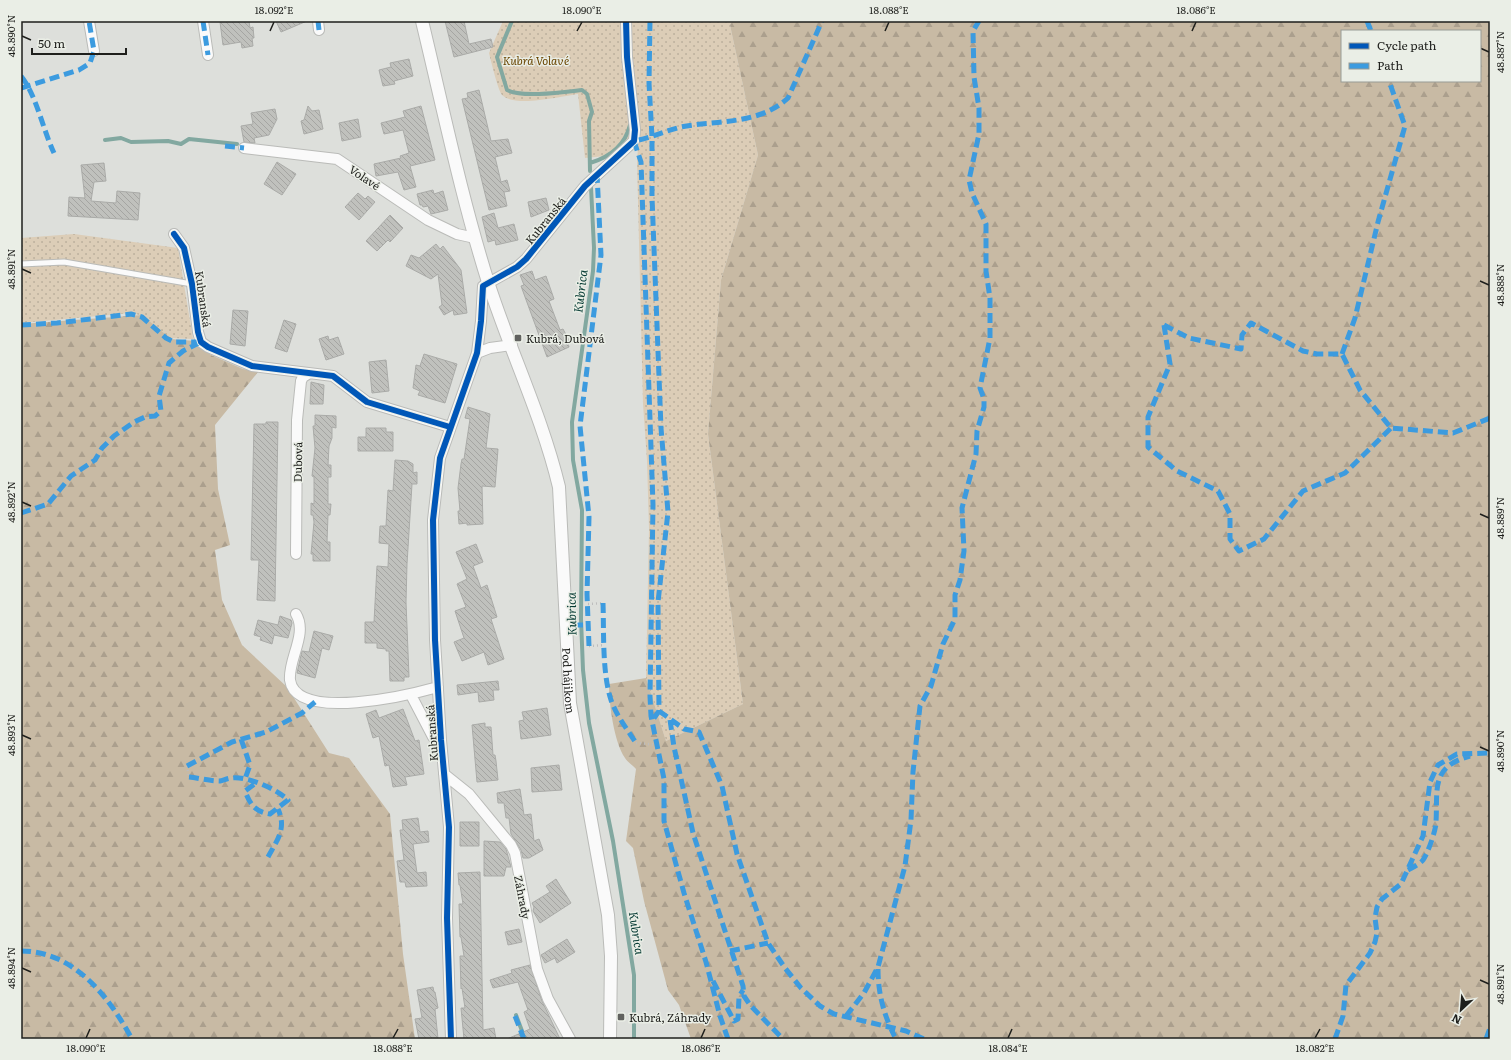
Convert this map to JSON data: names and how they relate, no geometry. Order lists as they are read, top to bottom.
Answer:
{
  "streets": {
    "street": [
      "Volavé",
      "Kubranská",
      "Dubová",
      "Pod hájikom",
      "Záhrady"
    ]
  },
  "crossings": [
    ["Kubranská", "Dubová"],
    ["Kubranská", "Pod hájikom"],
    ["Kubranská", "Záhrady"]
  ],
  "water": ["Kubrica"],
  "parks": ["Kubrá Volavé"],
  "places": {
    "transit": ["Kubrá, Dubová", "Kubrá, Záhrady"]
  },
  "legend": ["Cycle path", "Path"],
  "scale_bar": "50 m",
  "north": "bottom left",
  "coordinates": [
    "18.092°E",
    "18.090°E",
    "18.088°E",
    "18.086°E",
    "48.890°N",
    "48.887°N",
    "48.891°N",
    "48.888°N",
    "48.892°N",
    "48.889°N",
    "48.893°N",
    "48.894°N",
    "18.084°E",
    "18.082°E"
  ]
}
